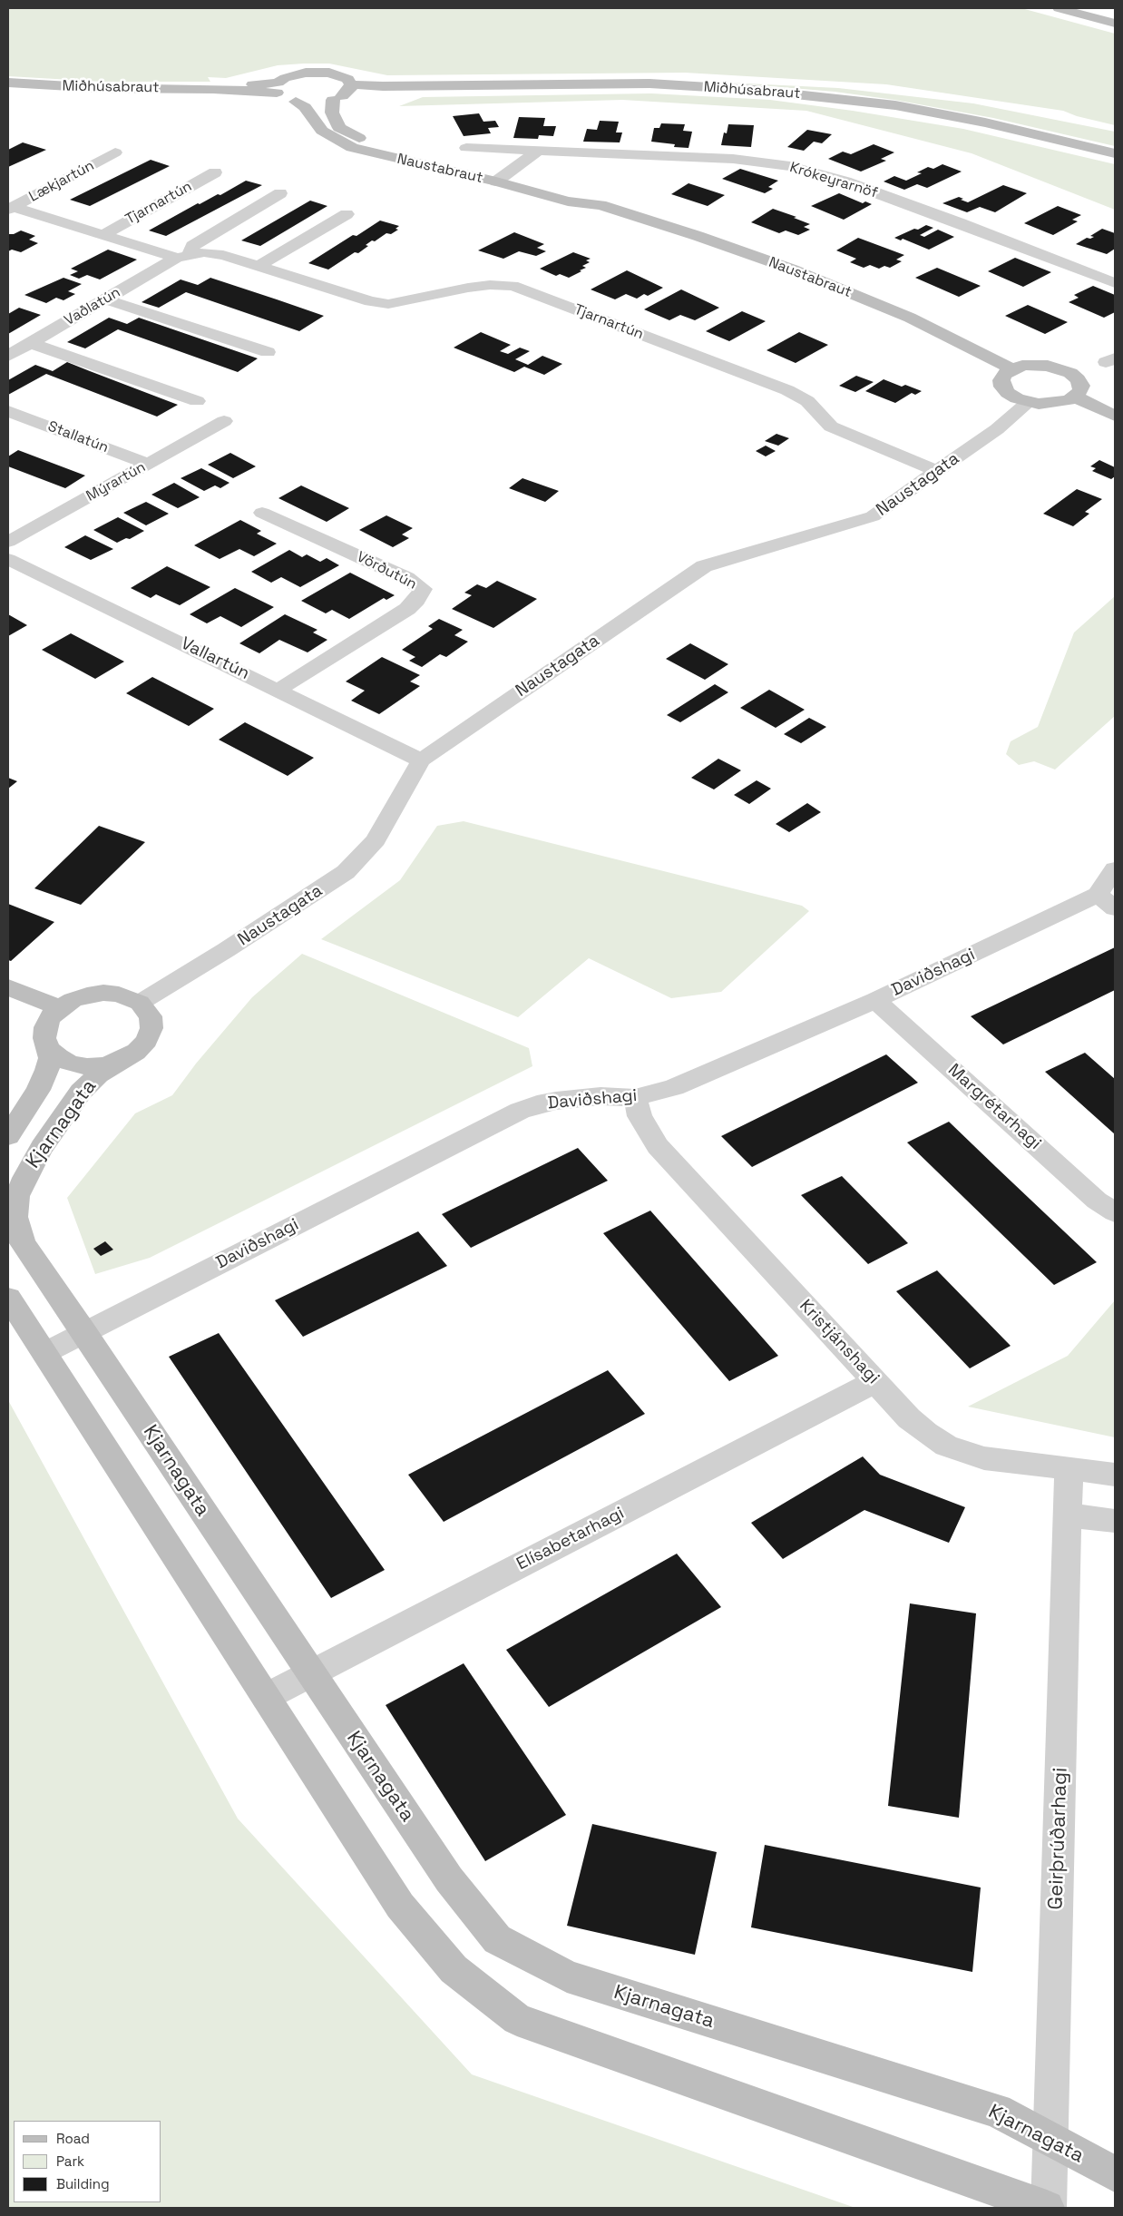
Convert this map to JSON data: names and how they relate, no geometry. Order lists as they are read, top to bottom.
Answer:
{
  "streets": {
    "street": [
      "Miðhúsabraut",
      "Naustabraut",
      "Krókeyrarnöf",
      "Lækjartún",
      "Tjarnartún",
      "Vaðlatún",
      "Stallatún",
      "Mýrartún",
      "Naustagata",
      "Vörðutún",
      "Vallartún",
      "Daviðshagi",
      "Margrétarhagi",
      "Kjarnagata",
      "Kristjánshagi",
      "Elísabetarhagi",
      "Geirþrúðarhagi"
    ]
  },
  "crossings": [
    ["Miðhúsabraut", "Naustabraut"],
    ["Lækjartún", "Tjarnartún"],
    ["Tjarnartún", "Vaðlatún"],
    ["Tjarnartún", "Naustagata"],
    ["Stallatún", "Mýrartún"],
    ["Naustagata", "Vallartún"],
    ["Naustagata", "Kjarnagata"],
    ["Vörðutún", "Vallartún"],
    ["Daviðshagi", "Margrétarhagi"],
    ["Daviðshagi", "Kjarnagata"],
    ["Daviðshagi", "Kristjánshagi"],
    ["Kjarnagata", "Elísabetarhagi"],
    ["Kjarnagata", "Geirþrúðarhagi"],
    ["Kristjánshagi", "Elísabetarhagi"],
    ["Kristjánshagi", "Geirþrúðarhagi"]
  ],
  "legend": ["Road", "Park", "Building"]
}
